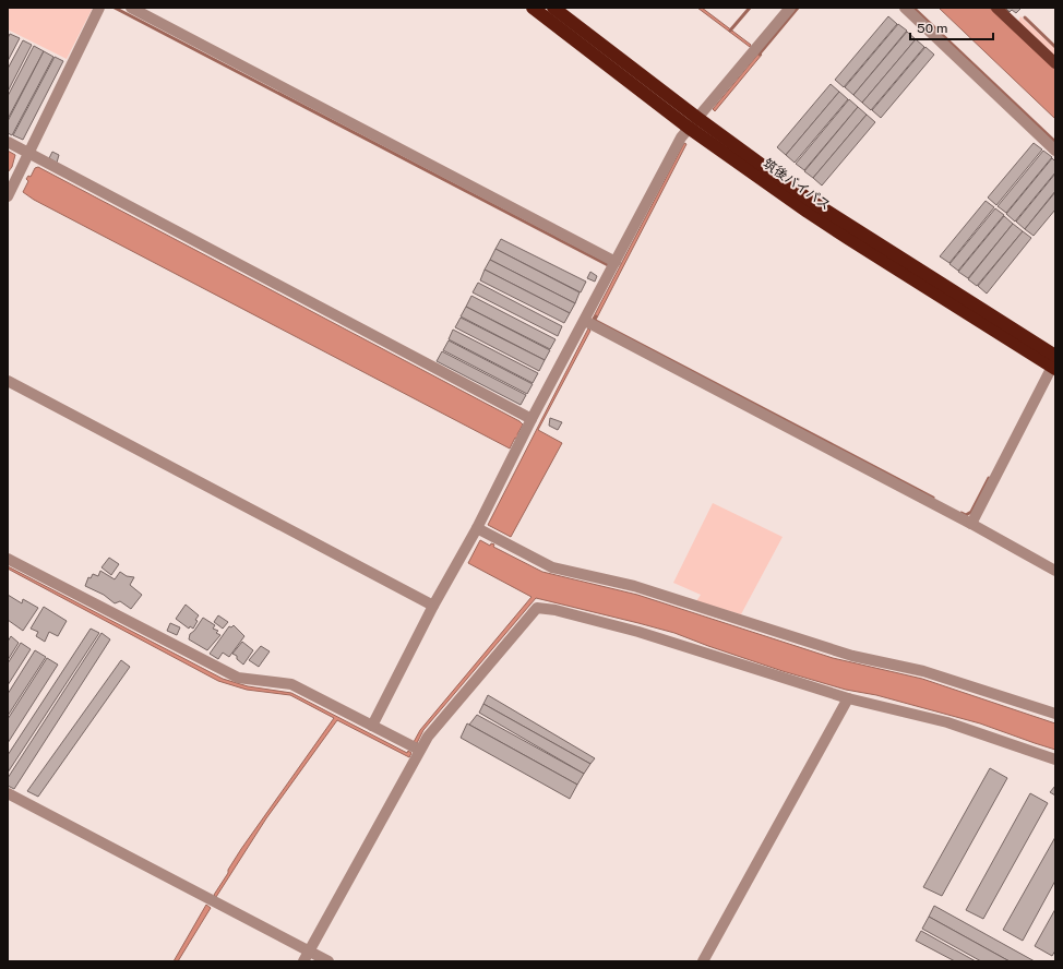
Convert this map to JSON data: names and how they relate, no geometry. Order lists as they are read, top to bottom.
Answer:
{
  "streets": {
    "highway": ["筑後バイパス"]
  },
  "scale_bar": "50 m"
}
